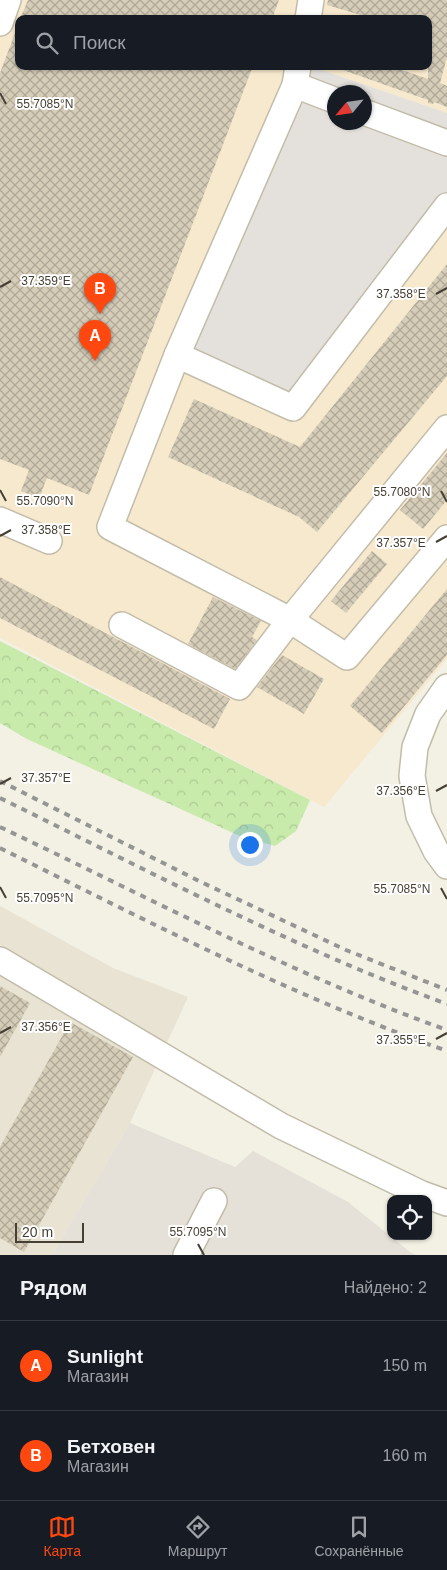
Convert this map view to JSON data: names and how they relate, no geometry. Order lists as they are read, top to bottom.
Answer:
{
  "scale_bar": "20 m",
  "north": "bottom left",
  "page": {
    "search": "Поиск",
    "pins": ["B", "A"],
    "scale": "20 m",
    "heading": ["Рядом", "Найдено: 2"],
    "list": [
      {
        "mark": "A",
        "name": "Sunlight",
        "note": "Магазин",
        "value": "150 m"
      },
      {
        "mark": "B",
        "name": "Бетховен",
        "note": "Магазин",
        "value": "160 m"
      }
    ],
    "nav": ["Карта", "Маршрут", "Сохранённые"]
  },
  "coordinates": [
    "55.7085°N",
    "37.359°E",
    "37.358°E",
    "55.7080°N",
    "55.7090°N",
    "37.357°E",
    "37.356°E",
    "55.7095°N",
    "37.355°E"
  ]
}
